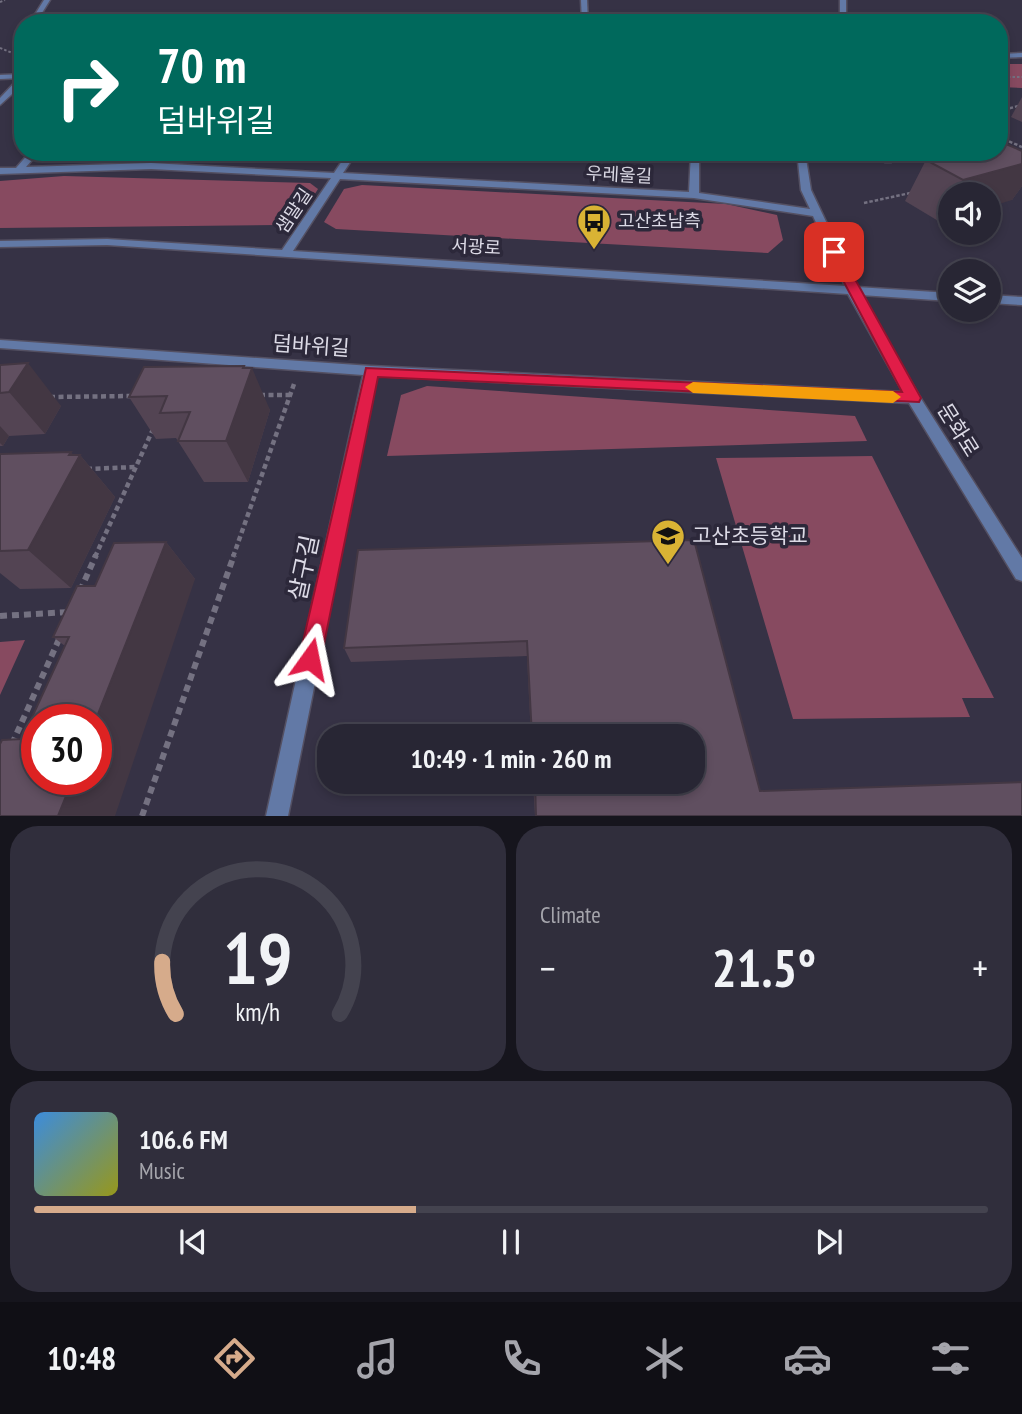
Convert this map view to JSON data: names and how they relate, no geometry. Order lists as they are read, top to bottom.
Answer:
{
  "streets": {
    "street": [
      "우레울길",
      "샘말길",
      "서광로",
      "덤바위길",
      "문화로",
      "살구길"
    ]
  },
  "crossings": [
    ["우레울길", "샘말길"],
    ["우레울길", "문화로"],
    ["샘말길", "서광로"],
    ["서광로", "문화로"],
    ["덤바위길", "문화로"],
    ["덤바위길", "살구길"]
  ],
  "places": {
    "bus stop": ["고산초남측"],
    "school or university": ["고산초등학교"]
  },
  "page": {
    "turn": ["70 m", "덤바위길"],
    "limit": "30",
    "trip": "10:49 · 1 min · 260 m",
    "tile": "Climate",
    "heat": ["−", "21.5°", "+"],
    "song": ["106.6 FM", "Music"],
    "tabs": "10:48",
    "gauge": ["19", "km/h"]
  }
}
